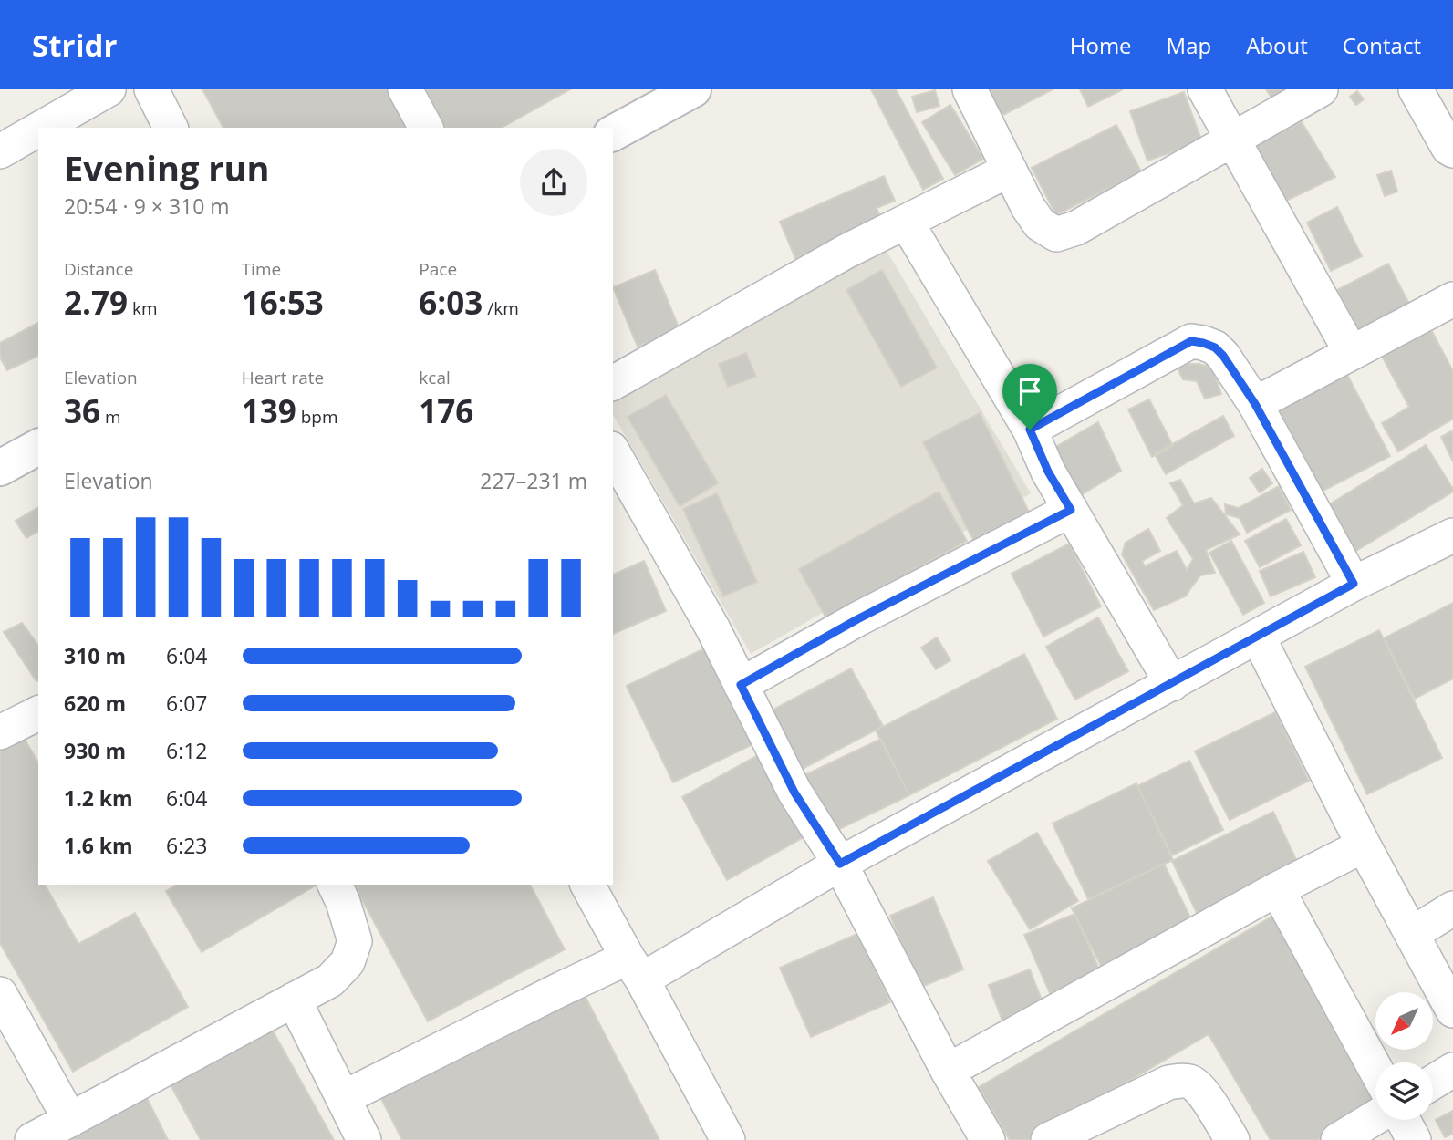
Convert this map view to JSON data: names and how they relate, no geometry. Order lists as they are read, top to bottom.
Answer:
{
  "north": "bottom left",
  "page": {
    "header": "Stridr",
    "nav": [
      "Home",
      "Map",
      "About",
      "Contact"
    ],
    "heading": ["Evening run", "20:54 · 9 × 310 m"],
    "stats": [
      ["Distance", "2.79 km"],
      ["Time", "16:53"],
      ["Pace", "6:03 /km"],
      ["Elevation", "36 m"],
      ["Heart rate", "139 bpm"],
      ["kcal", "176"]
    ],
    "chart": ["Elevation", "227–231 m"],
    "list": [
      {
        "name": "310 m",
        "note": "6:04"
      },
      {
        "name": "620 m",
        "note": "6:07"
      },
      {
        "name": "930 m",
        "note": "6:12"
      },
      {
        "name": "1.2 km",
        "note": "6:04"
      },
      {
        "name": "1.6 km",
        "note": "6:23"
      }
    ]
  }
}
